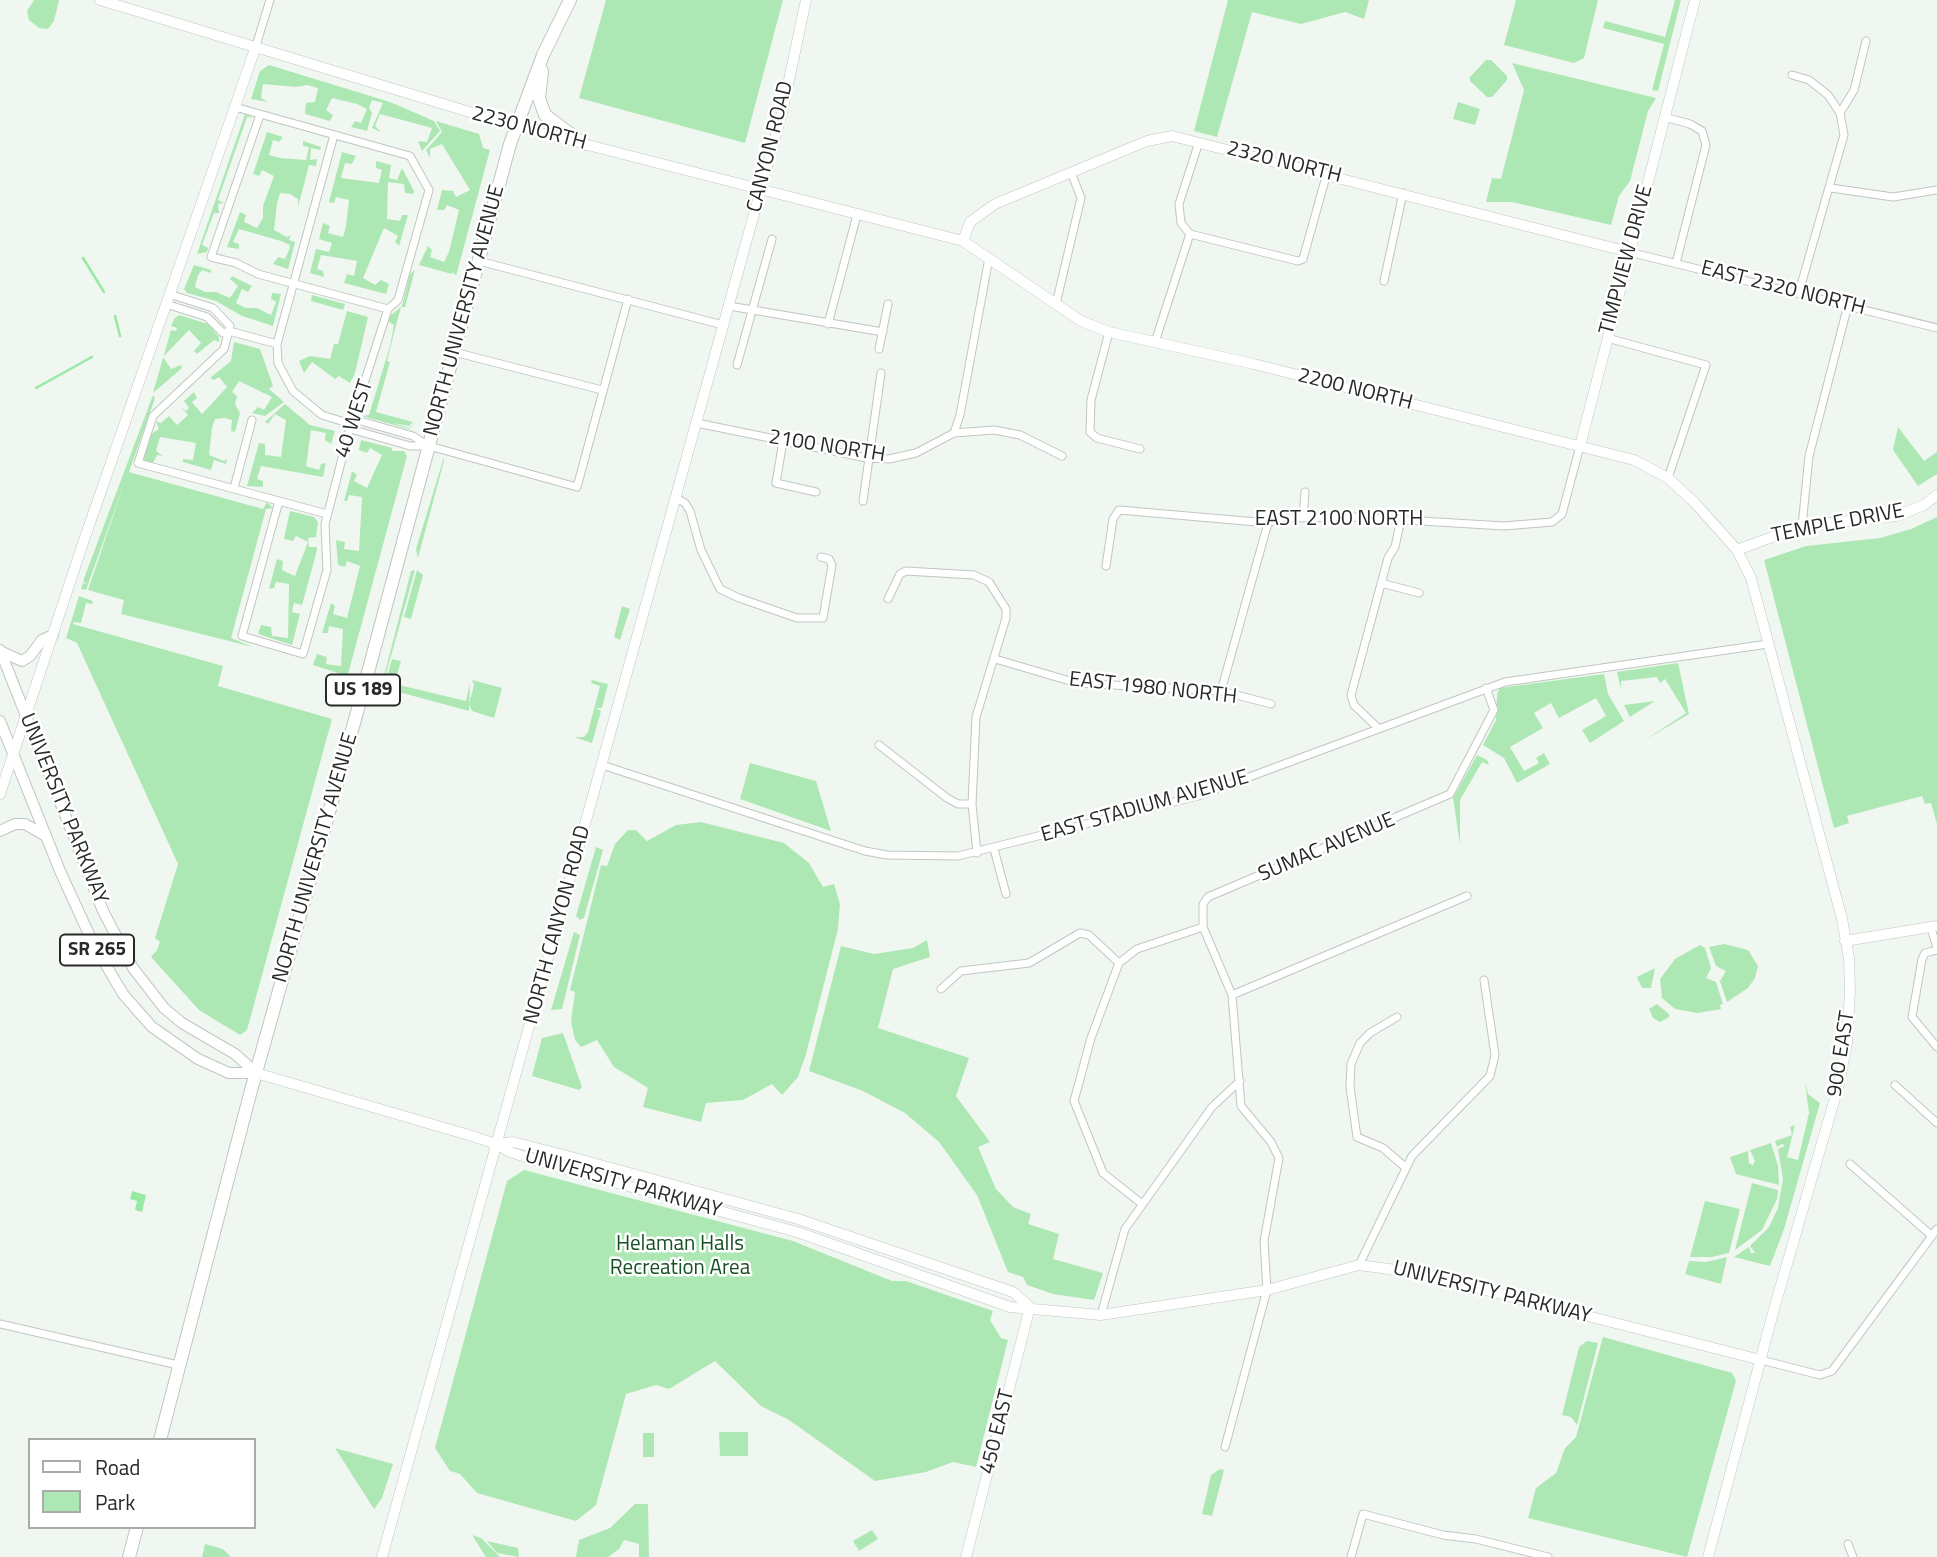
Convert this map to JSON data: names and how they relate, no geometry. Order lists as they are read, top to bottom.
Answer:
{
  "streets": {
    "highway": ["NORTH UNIVERSITY AVENUE", "US 189"],
    "main road": [
      "2230 NORTH",
      "CANYON ROAD",
      "2320 NORTH",
      "TIMPVIEW DRIVE",
      "2200 NORTH",
      "TEMPLE DRIVE",
      "UNIVERSITY PARKWAY",
      "NORTH CANYON ROAD",
      "SR 265",
      "900 EAST",
      "450 EAST"
    ],
    "street": [
      "EAST 2320 NORTH",
      "40 WEST",
      "2100 NORTH",
      "EAST 2100 NORTH",
      "EAST 1980 NORTH",
      "EAST STADIUM AVENUE",
      "SUMAC AVENUE"
    ]
  },
  "crossings": [
    ["2230 NORTH", "CANYON ROAD"],
    ["2230 NORTH", "2320 NORTH"],
    ["2230 NORTH", "NORTH UNIVERSITY AVENUE"],
    ["2230 NORTH", "2200 NORTH"],
    ["CANYON ROAD", "NORTH CANYON ROAD"],
    ["2320 NORTH", "TIMPVIEW DRIVE"],
    ["2320 NORTH", "EAST 2320 NORTH"],
    ["2320 NORTH", "2200 NORTH"],
    ["TIMPVIEW DRIVE", "EAST 2320 NORTH"],
    ["TIMPVIEW DRIVE", "2200 NORTH"],
    ["TIMPVIEW DRIVE", "EAST 2100 NORTH"],
    ["NORTH UNIVERSITY AVENUE", "UNIVERSITY PARKWAY"],
    ["2200 NORTH", "TEMPLE DRIVE"],
    ["2200 NORTH", "900 EAST"],
    ["2100 NORTH", "NORTH CANYON ROAD"],
    ["TEMPLE DRIVE", "900 EAST"],
    ["EAST STADIUM AVENUE", "SUMAC AVENUE"],
    ["EAST STADIUM AVENUE", "NORTH CANYON ROAD"],
    ["EAST STADIUM AVENUE", "900 EAST"],
    ["UNIVERSITY PARKWAY", "NORTH CANYON ROAD"],
    ["UNIVERSITY PARKWAY", "900 EAST"],
    ["UNIVERSITY PARKWAY", "450 EAST"]
  ],
  "parks": ["Helaman Halls Recreation Area"],
  "legend": ["Road", "Park"]
}
